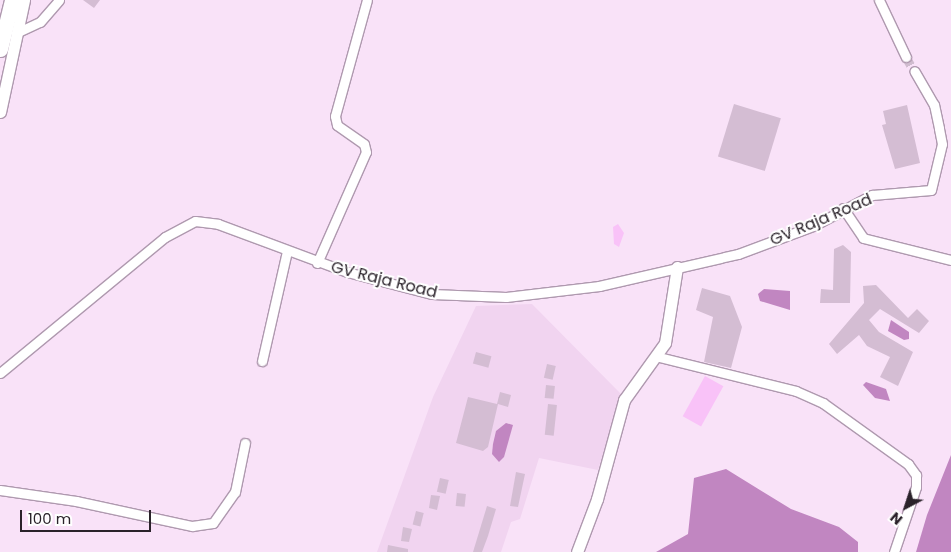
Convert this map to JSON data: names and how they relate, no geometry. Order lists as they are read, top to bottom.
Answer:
{
  "streets": {
    "street": ["GV Raja Road"]
  },
  "scale_bar": "100 m",
  "north": "bottom left"
}
